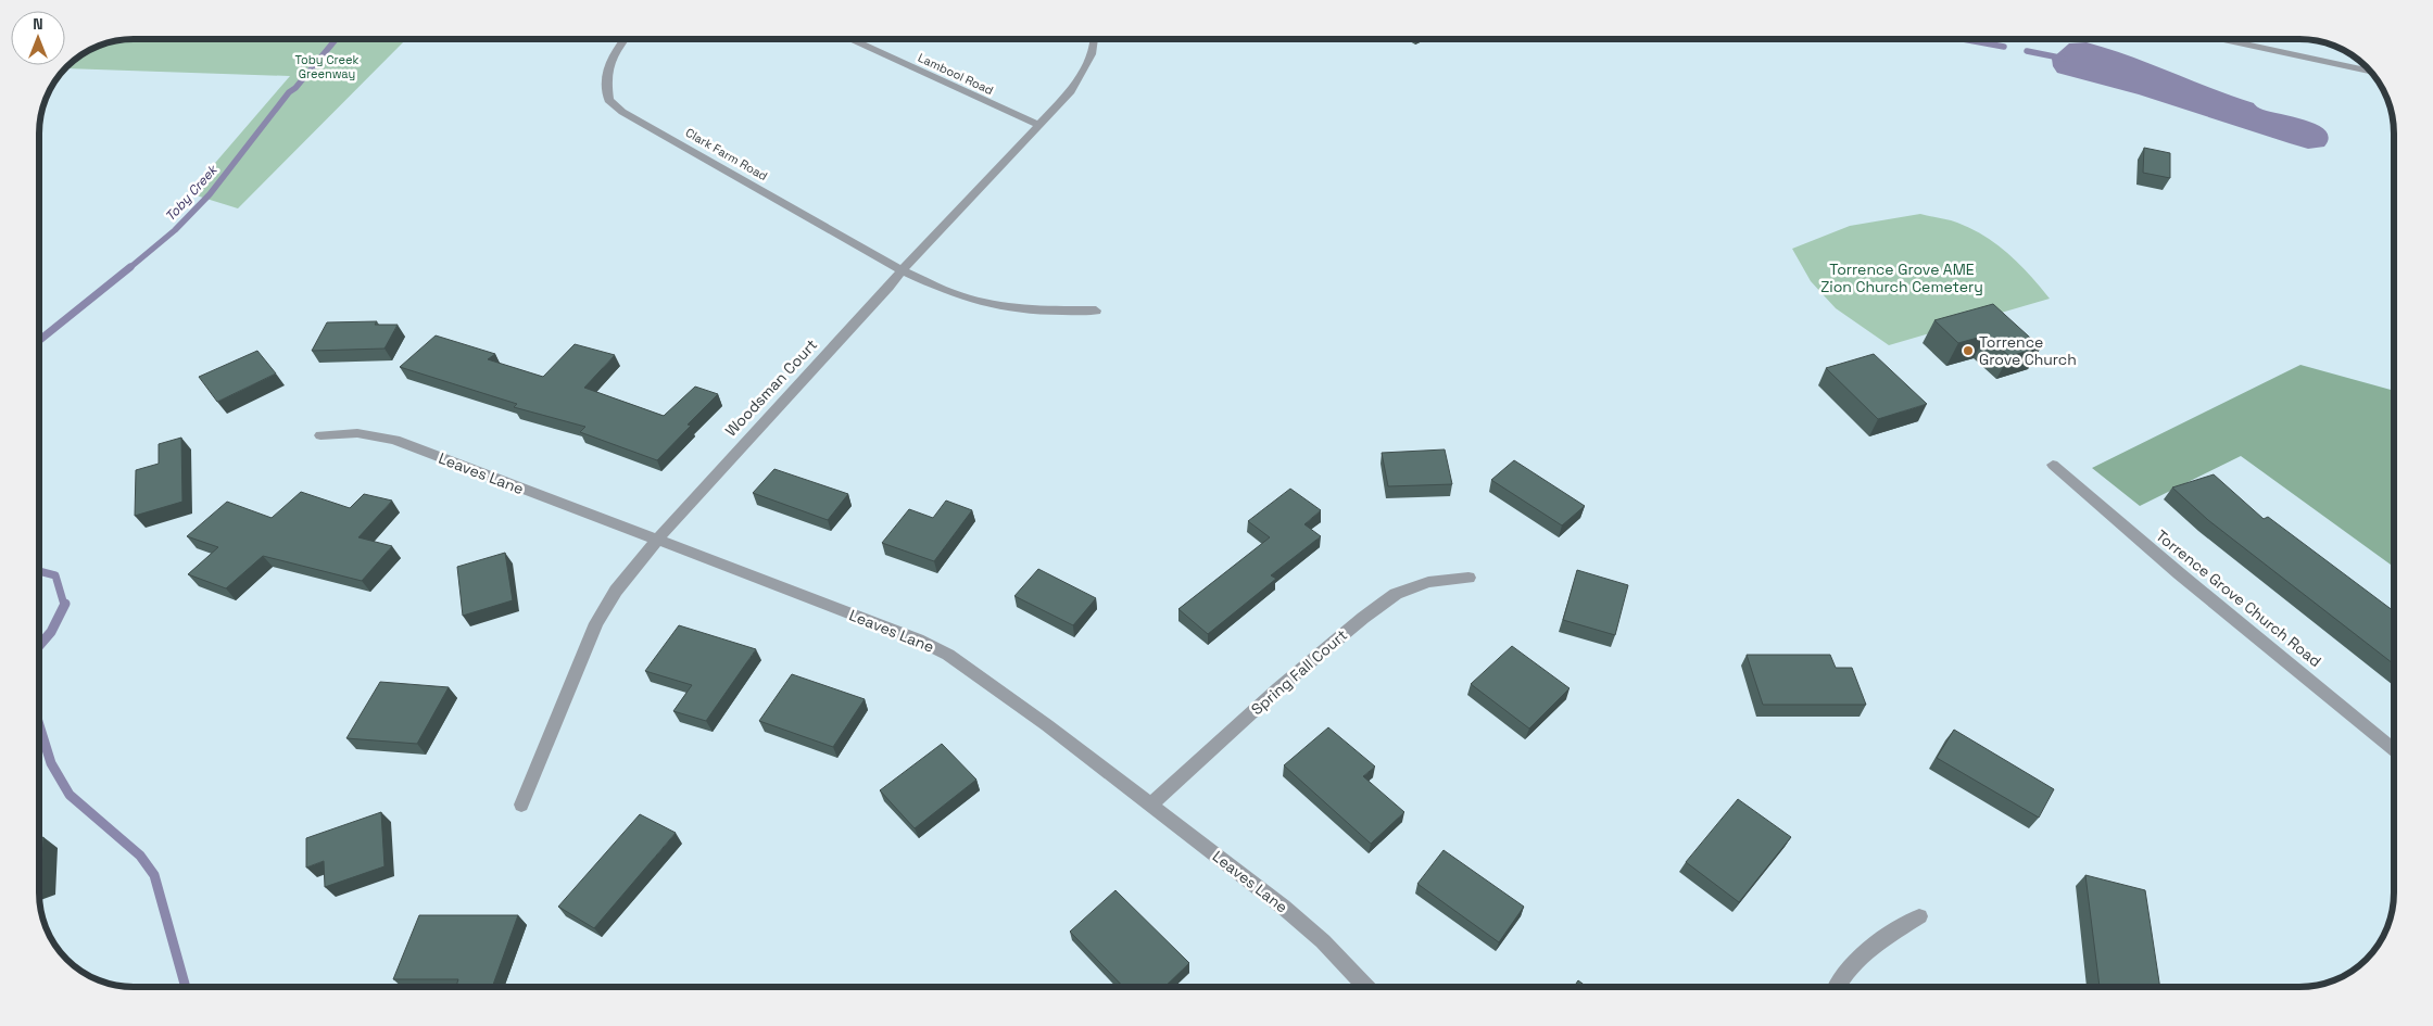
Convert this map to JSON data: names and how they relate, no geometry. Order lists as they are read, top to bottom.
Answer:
{
  "streets": {
    "street": [
      "Lambool Road",
      "Clark Farm Road",
      "Woodsman Court",
      "Leaves Lane",
      "Torrence Grove Church Road",
      "Spring Fall Court"
    ]
  },
  "crossings": [
    ["Lambool Road", "Woodsman Court"],
    ["Clark Farm Road", "Woodsman Court"],
    ["Woodsman Court", "Leaves Lane"],
    ["Leaves Lane", "Spring Fall Court"]
  ],
  "water": ["Toby Creek"],
  "parks": ["Toby Creek Greenway", "Torrence Grove AME Zion Church Cemetery"],
  "places": ["Torrence Grove Church"],
  "north": "top"
}
